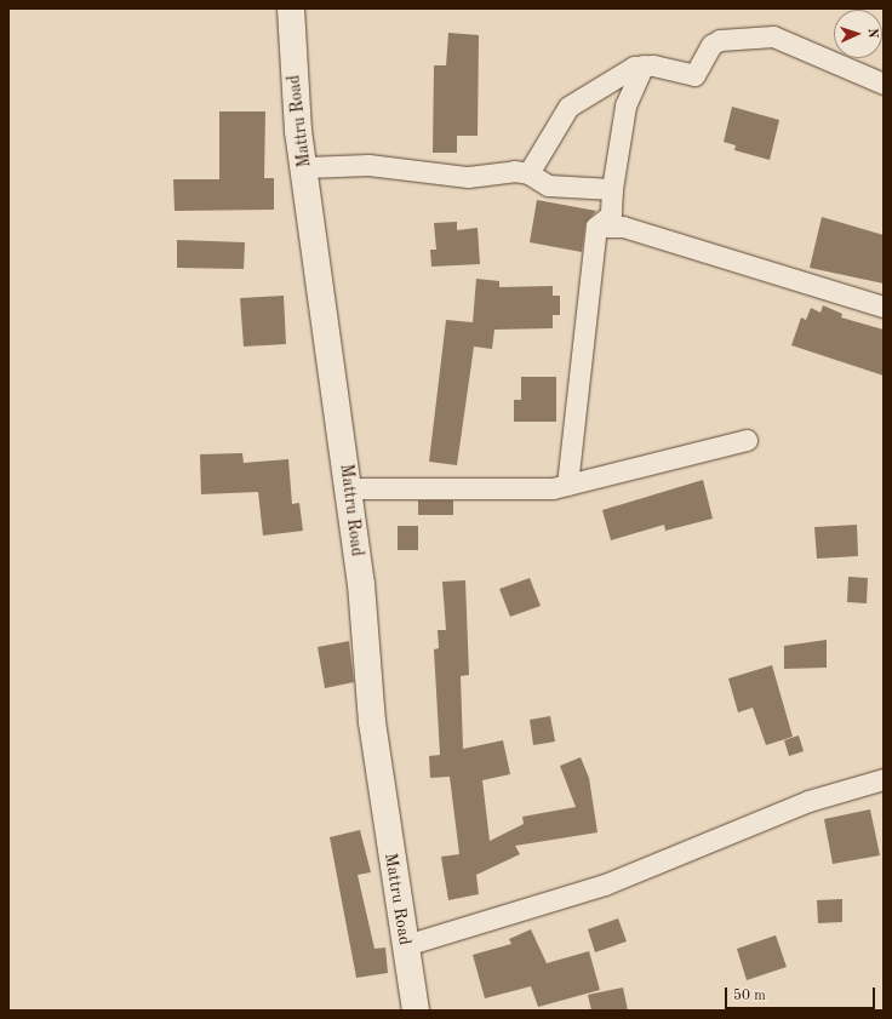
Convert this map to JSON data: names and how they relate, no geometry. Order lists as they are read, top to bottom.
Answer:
{
  "streets": {
    "main road": ["Mattru Road"]
  },
  "scale_bar": "50 m",
  "north": "right"
}
